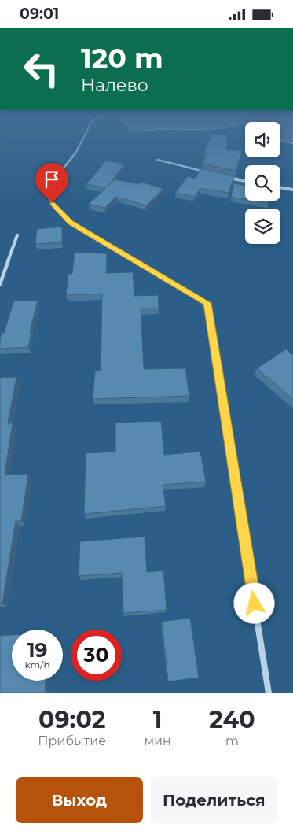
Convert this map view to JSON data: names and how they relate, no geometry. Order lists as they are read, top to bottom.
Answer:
{
  "page": {
    "status": "09:01",
    "turn": ["120 m", "Налево"],
    "speed": "19 km/h",
    "limit": "30",
    "eta": [
      "09:02",
      "Прибытие",
      "1",
      "мин",
      "240",
      "m"
    ],
    "buttons": ["Выход", "Поделиться"]
  }
}
